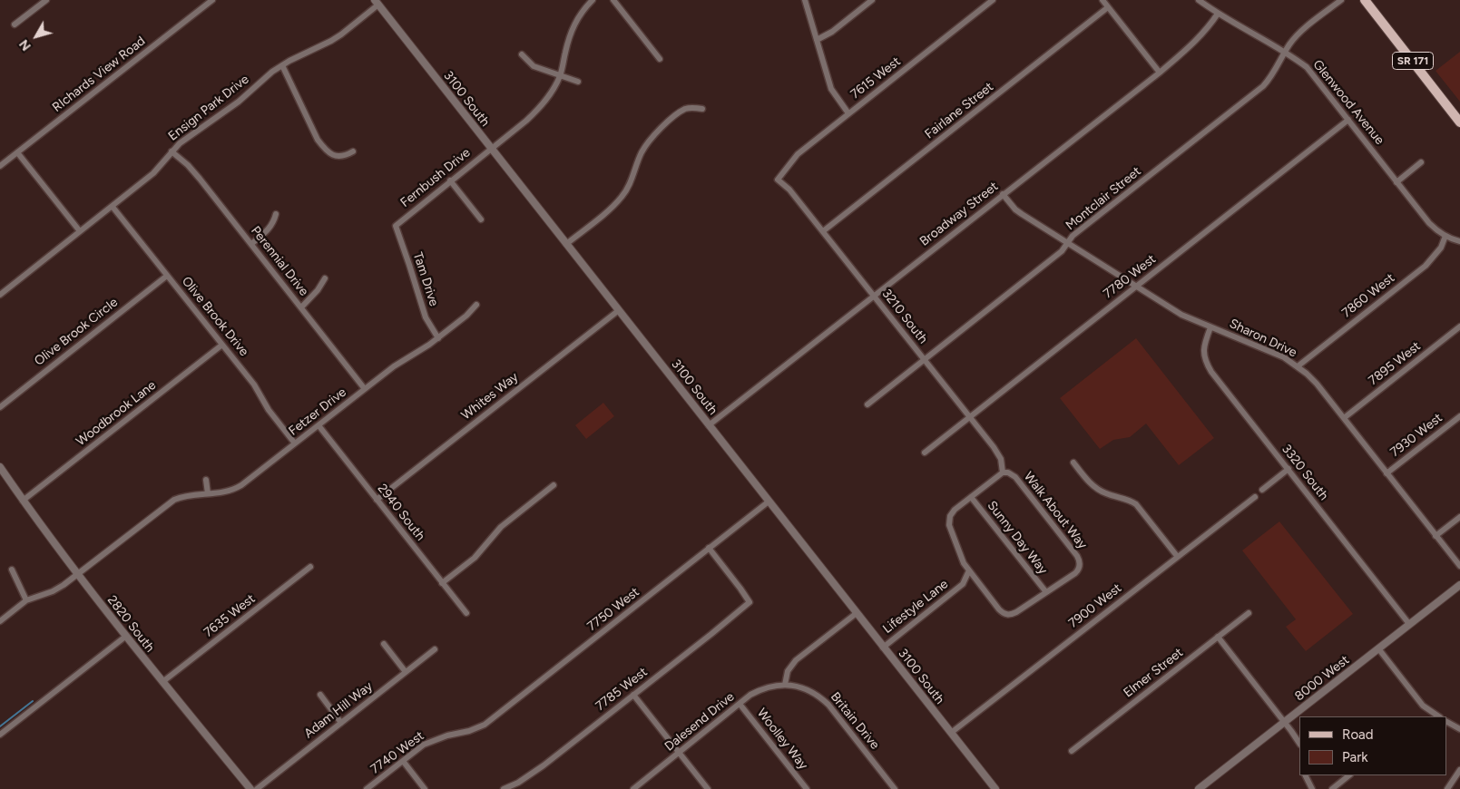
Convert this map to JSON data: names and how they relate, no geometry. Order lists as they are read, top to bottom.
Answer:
{
  "streets": {
    "main road": ["SR 171"],
    "street": [
      "RIchards View Road",
      "7615 West",
      "3100 South",
      "Glenwood Avenue",
      "Ensign Park Drive",
      "Fairlane Street",
      "Fernbush Drive",
      "Montclair Street",
      "Broadway Street",
      "Perennial Drive",
      "7780 West",
      "Tam Drive",
      "7860 West",
      "Olive Brook Drive",
      "3210 South",
      "Olive Brook Circle",
      "Sharon Drive",
      "7895 West",
      "Whites Way",
      "Fetzer Drive",
      "Woodbrook Lane",
      "7930 West",
      "3320 South",
      "Walk About Way",
      "2940 South",
      "Sunny Day Way",
      "7900 West",
      "Lifestyle Lane",
      "7750 West",
      "7635 West",
      "2820 South",
      "Elmer Street",
      "8000 West",
      "7785 West",
      "Adam Hill Way",
      "Britain Drive",
      "Dalesend Drive",
      "Woolley Way",
      "7740 West"
    ]
  },
  "crossings": [
    ["7615 West", "3210 South"],
    ["3100 South", "Ensign Park Drive"],
    ["3100 South", "Fernbush Drive"],
    ["3100 South", "Broadway Street"],
    ["3100 South", "Whites Way"],
    ["3100 South", "7900 West"],
    ["3100 South", "Lifestyle Lane"],
    ["3100 South", "7750 West"],
    ["Glenwood Avenue", "Montclair Street"],
    ["Glenwood Avenue", "Broadway Street"],
    ["Glenwood Avenue", "7780 West"],
    ["Glenwood Avenue", "7860 West"],
    ["Ensign Park Drive", "Perennial Drive"],
    ["Ensign Park Drive", "Olive Brook Drive"],
    ["Fairlane Street", "3210 South"],
    ["Fernbush Drive", "Tam Drive"],
    ["Montclair Street", "3210 South"],
    ["Montclair Street", "Sharon Drive"],
    ["Broadway Street", "3210 South"],
    ["Broadway Street", "Sharon Drive"],
    ["Perennial Drive", "Fetzer Drive"],
    ["7780 West", "3210 South"],
    ["7780 West", "Sharon Drive"],
    ["Tam Drive", "Fetzer Drive"],
    ["7860 West", "Sharon Drive"],
    ["Olive Brook Drive", "Olive Brook Circle"],
    ["Olive Brook Drive", "Fetzer Drive"],
    ["Olive Brook Drive", "Woodbrook Lane"],
    ["3210 South", "Walk About Way"],
    ["Sharon Drive", "7895 West"],
    ["Sharon Drive", "7930 West"],
    ["Sharon Drive", "3320 South"],
    ["Whites Way", "2940 South"],
    ["Fetzer Drive", "2940 South"],
    ["Fetzer Drive", "2820 South"],
    ["Woodbrook Lane", "2820 South"],
    ["3320 South", "8000 West"],
    ["Walk About Way", "Sunny Day Way"],
    ["7750 West", "7785 West"],
    ["7750 West", "7740 West"],
    ["7635 West", "2820 South"],
    ["Britain Drive", "Dalesend Drive"],
    ["Dalesend Drive", "Woolley Way"]
  ],
  "legend": ["Road", "Park"],
  "north": "bottom left"
}
